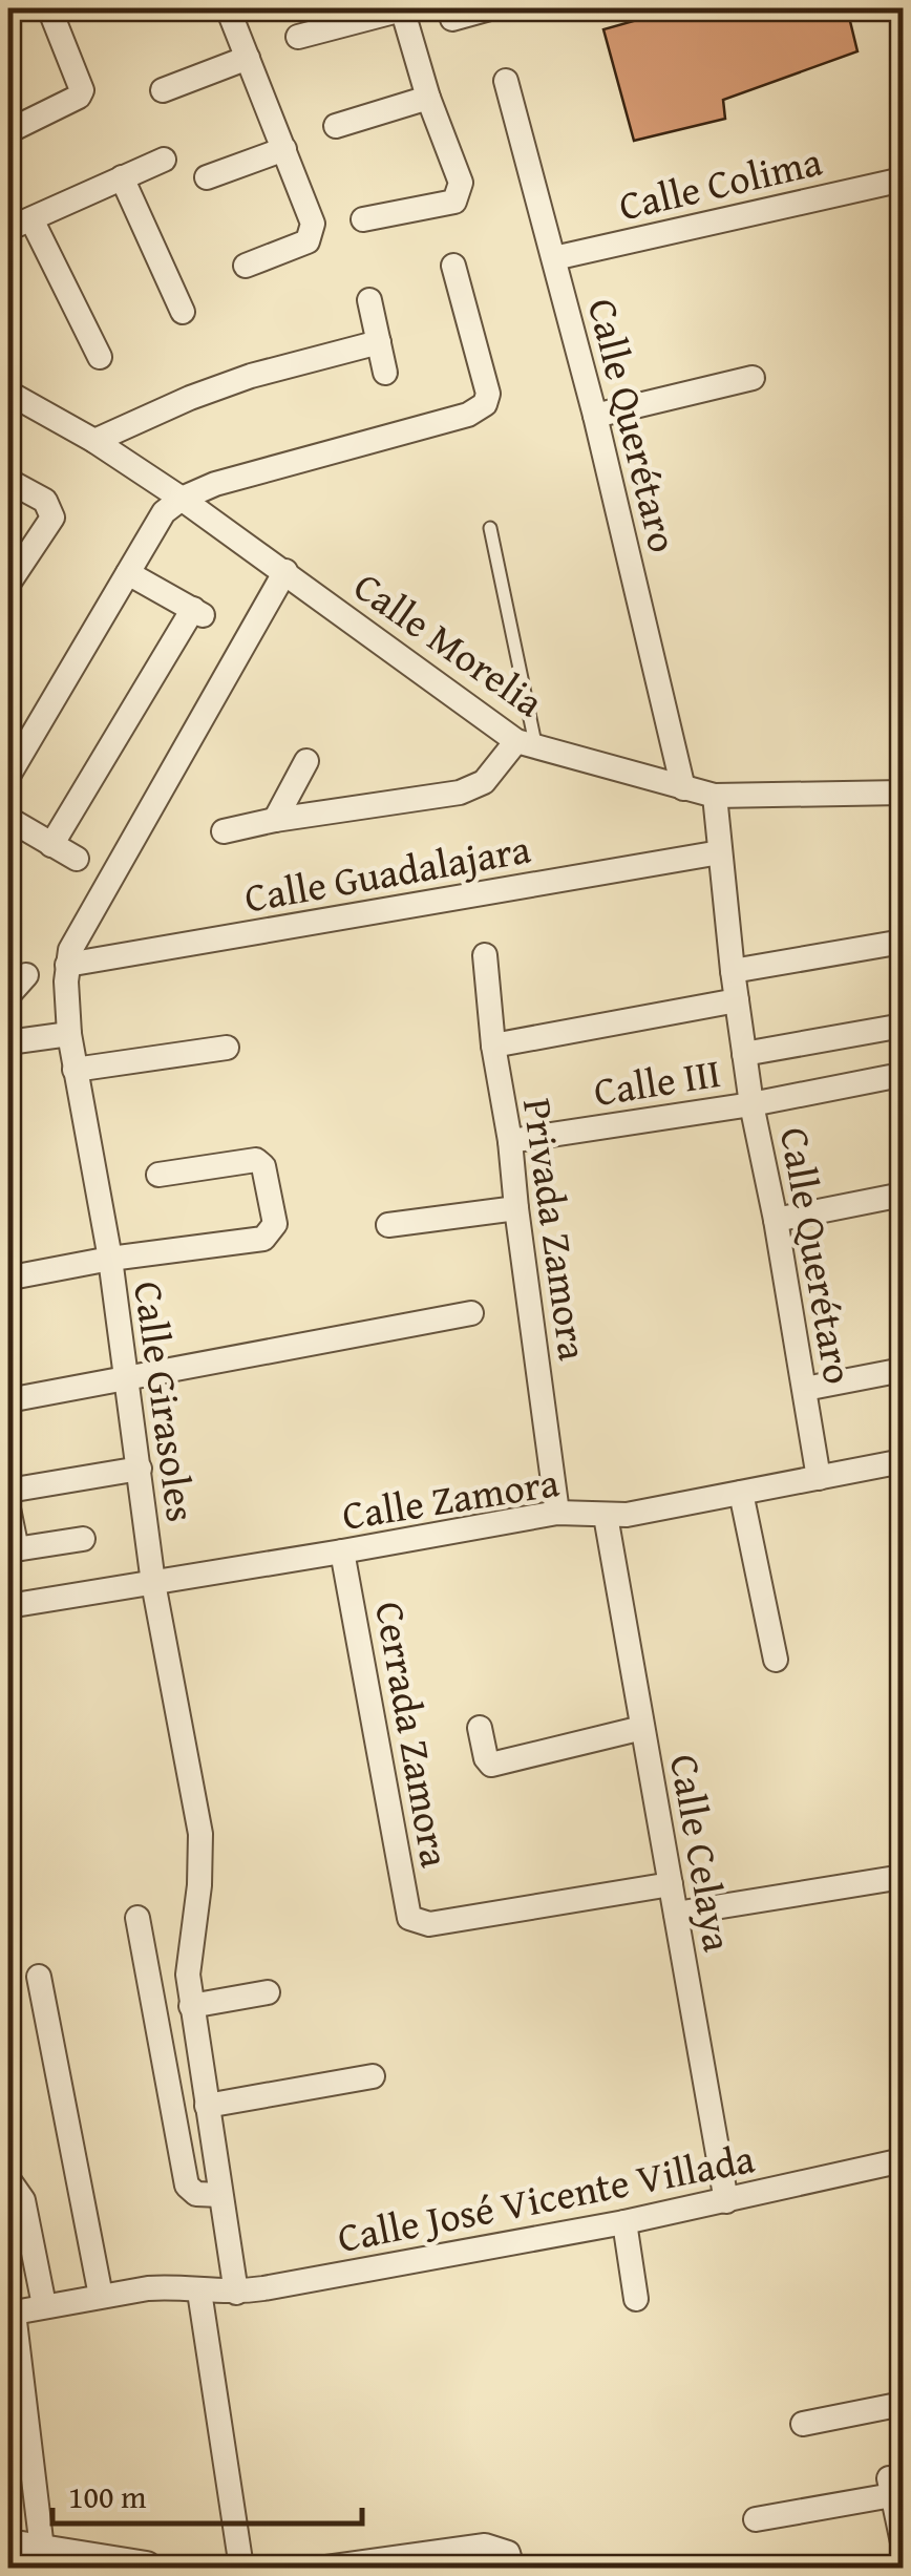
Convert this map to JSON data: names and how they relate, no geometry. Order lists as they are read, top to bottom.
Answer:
{
  "streets": {
    "street": [
      "Calle Colima",
      "Calle Querétaro",
      "Calle Morelia",
      "Calle Guadalajara",
      "Calle III",
      "Privada Zamora",
      "Calle Girasoles",
      "Calle Zamora",
      "Cerrada Zamora",
      "Calle Celaya",
      "Calle José Vicente Villada"
    ]
  },
  "crossings": [
    ["Calle Colima", "Calle Querétaro"],
    ["Calle Querétaro", "Calle Morelia"],
    ["Calle Querétaro", "Calle Guadalajara"],
    ["Calle Querétaro", "Calle III"],
    ["Calle Querétaro", "Calle Zamora"],
    ["Calle Morelia", "Calle Girasoles"],
    ["Calle Guadalajara", "Calle Girasoles"],
    ["Calle III", "Privada Zamora"],
    ["Privada Zamora", "Calle Zamora"],
    ["Calle Girasoles", "Calle Zamora"],
    ["Calle Girasoles", "Calle José Vicente Villada"],
    ["Calle Zamora", "Cerrada Zamora"],
    ["Calle Zamora", "Calle Celaya"],
    ["Cerrada Zamora", "Calle Celaya"],
    ["Calle Celaya", "Calle José Vicente Villada"]
  ],
  "scale_bar": "100 m"
}
